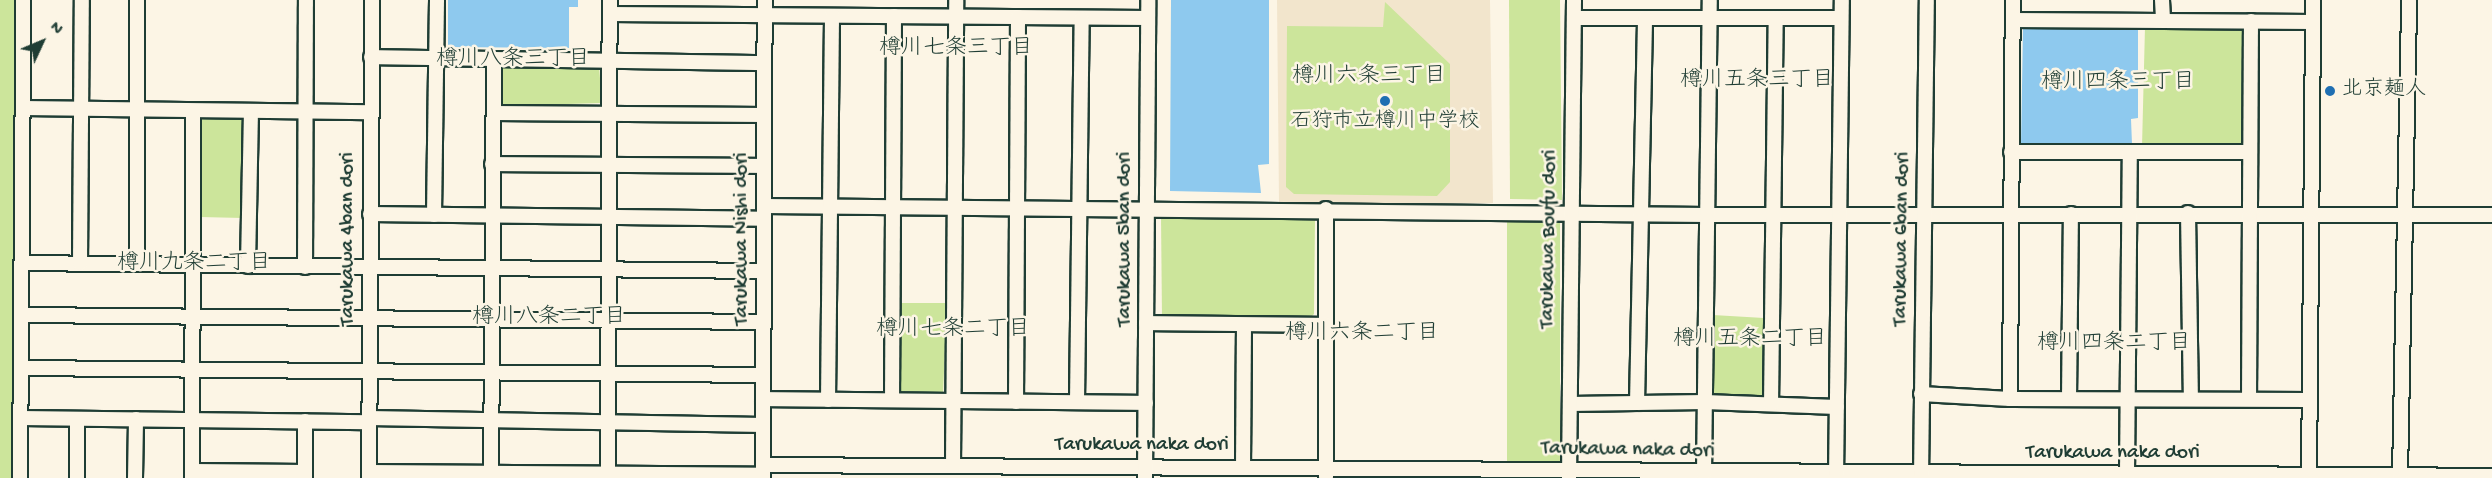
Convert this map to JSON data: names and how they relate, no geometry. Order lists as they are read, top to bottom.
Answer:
{
  "streets": {
    "street": [
      "Tarukawa 4ban dori",
      "Tarukawa Nishi dori",
      "Tarukawa 5ban dori",
      "Tarukawa Boufu dori",
      "Tarukawa 6ban dori",
      "Tarukawa naka dori"
    ]
  },
  "crossings": [
    ["Tarukawa 4ban dori", "Tarukawa naka dori"],
    ["Tarukawa Nishi dori", "Tarukawa naka dori"],
    ["Tarukawa 5ban dori", "Tarukawa naka dori"],
    ["Tarukawa Boufu dori", "Tarukawa naka dori"],
    ["Tarukawa 6ban dori", "Tarukawa naka dori"]
  ],
  "districts": [
    "樽川七条三丁目",
    "樽川八条三丁目",
    "樽川六条三丁目",
    "樽川五条三丁目",
    "樽川四条三丁目",
    "樽川九条二丁目",
    "樽川八条二丁目",
    "樽川七条二丁目",
    "樽川六条二丁目",
    "樽川五条二丁目",
    "樽川四条二丁目"
  ],
  "places": ["北京麺人", "石狩市立樽川中学校"],
  "north": "top right"
}
